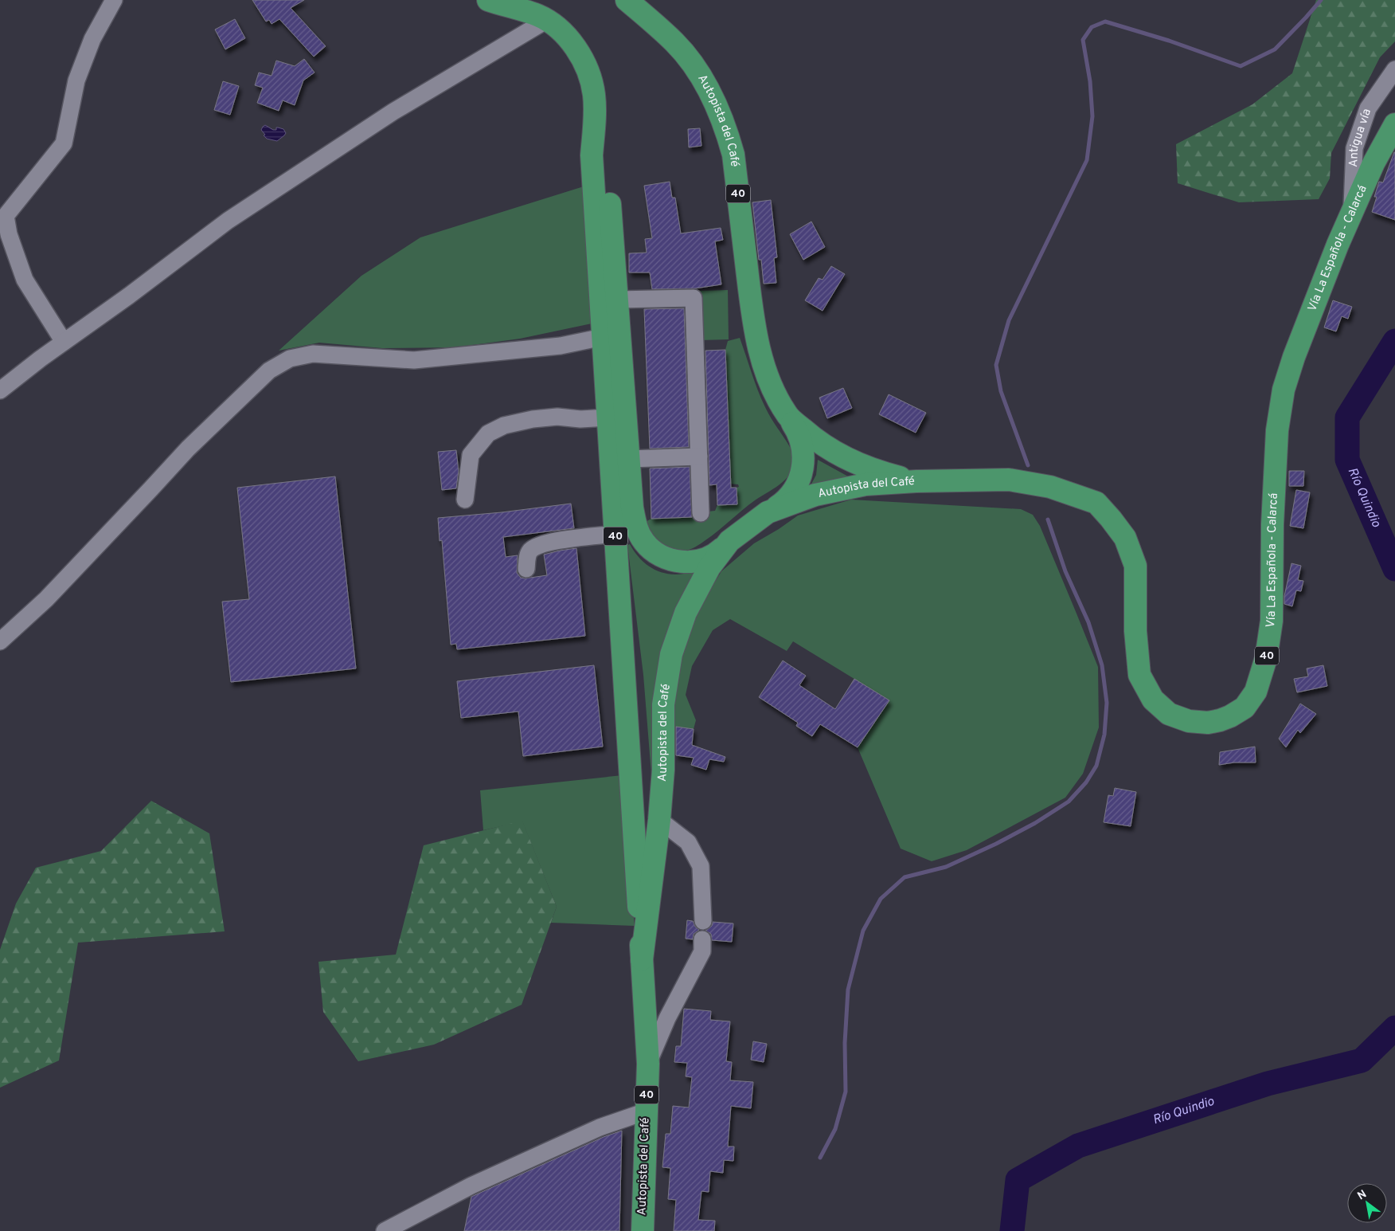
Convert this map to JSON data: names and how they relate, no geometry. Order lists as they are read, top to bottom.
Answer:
{
  "streets": {
    "highway": ["Autopista del Café", "40", "Vía La Española - Calarcá"],
    "street": ["Antigua vía"]
  },
  "crossings": [
    ["Autopista del Café", "Vía La Española - Calarcá"],
    ["Antigua vía", "Vía La Española - Calarcá"]
  ],
  "water": ["Río Quindio"],
  "north": "top left"
}
